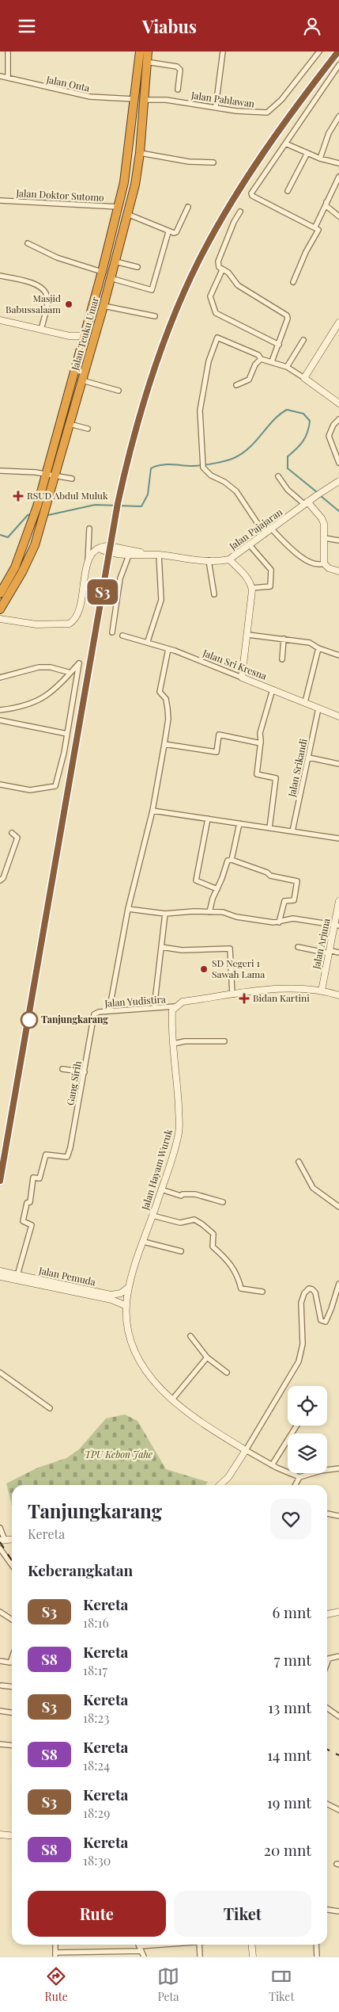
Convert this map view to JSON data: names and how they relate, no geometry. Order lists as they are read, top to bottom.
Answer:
{
  "streets": {
    "highway": ["Jalan Teuku Umar"],
    "street": [
      "Jalan Onta",
      "Jalan Pahlawan",
      "Jalan Doktor Sutomo",
      "Jalan Pajajaran",
      "Jalan Sri Kresna",
      "Jalan Srikandi",
      "Jalan Arjuna",
      "Jalan Yudistira",
      "Gang Sirih",
      "Jalan Hayam Wuruk",
      "Jalan Pemuda"
    ]
  },
  "crossings": [
    ["Jalan Onta", "Jalan Teuku Umar"],
    ["Jalan Pahlawan", "Jalan Teuku Umar"],
    ["Jalan Doktor Sutomo", "Jalan Teuku Umar"],
    ["Jalan Sri Kresna", "Jalan Srikandi"],
    ["Jalan Yudistira", "Gang Sirih"],
    ["Jalan Yudistira", "Jalan Hayam Wuruk"],
    ["Gang Sirih", "Jalan Pemuda"],
    ["Jalan Hayam Wuruk", "Jalan Pemuda"]
  ],
  "parks": ["TPU Kebon Jahe"],
  "places": {
    "other": ["Masjid Babussalaam", "SD Negeri 1 Sawah Lama", "Tanjungkarang"],
    "health": ["RSUD Abdul Muluk", "Bidan Kartini"]
  },
  "page": {
    "header": "Viabus",
    "on_map": "S3",
    "heading": [
      ["Tanjungkarang", "Kereta"],
      "Keberangkatan"
    ],
    "list": [
      {
        "mark": "S3",
        "name": "Kereta",
        "note": "18:16",
        "value": "6 mnt"
      },
      {
        "mark": "S8",
        "name": "Kereta",
        "note": "18:17",
        "value": "7 mnt"
      },
      {
        "mark": "S3",
        "name": "Kereta",
        "note": "18:23",
        "value": "13 mnt"
      },
      {
        "mark": "S8",
        "name": "Kereta",
        "note": "18:24",
        "value": "14 mnt"
      },
      {
        "mark": "S3",
        "name": "Kereta",
        "note": "18:29",
        "value": "19 mnt"
      },
      {
        "mark": "S8",
        "name": "Kereta",
        "note": "18:30",
        "value": "20 mnt"
      }
    ],
    "buttons": ["Rute", "Tiket"],
    "tabs": ["Rute", "Peta", "Tiket"]
  }
}
